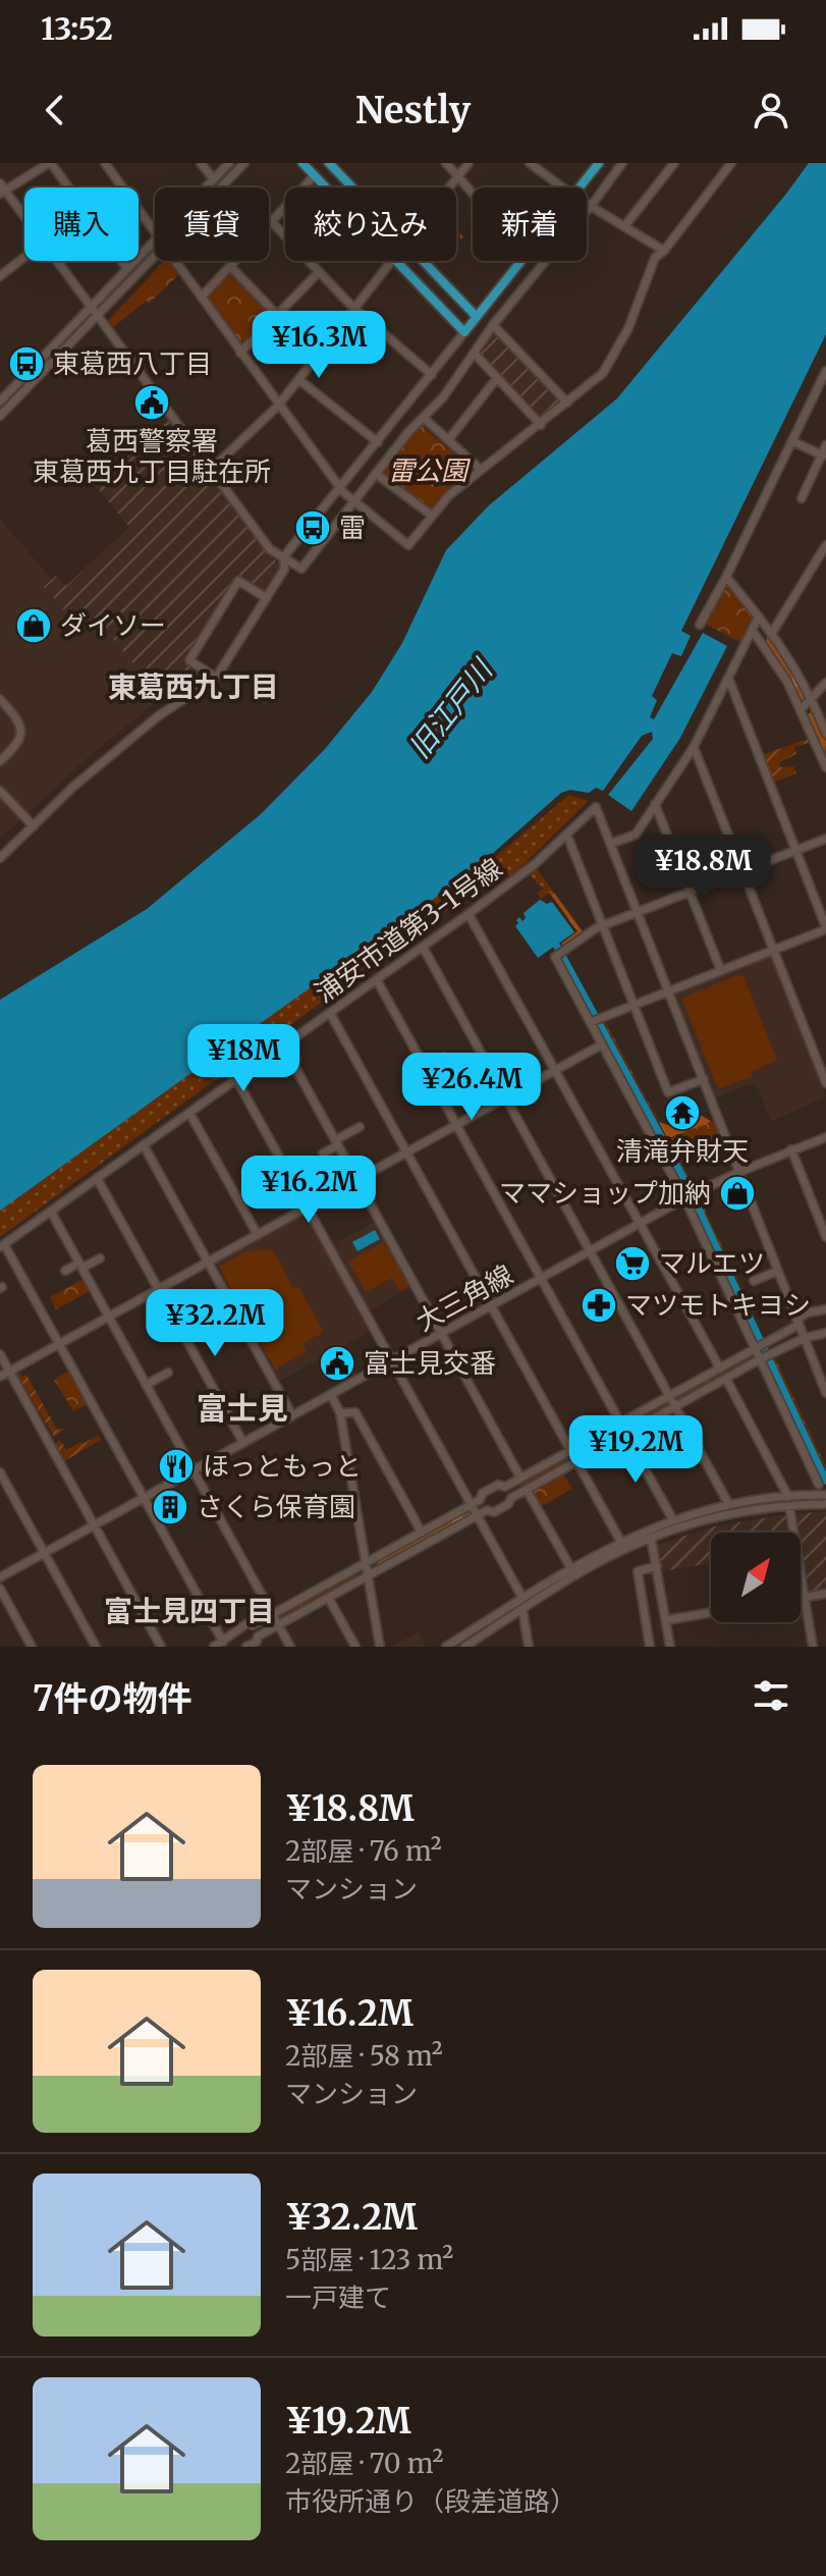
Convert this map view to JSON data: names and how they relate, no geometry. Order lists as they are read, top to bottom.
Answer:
{
  "streets": {
    "street": ["浦安市道第3-1号線", "大三角線"]
  },
  "districts": ["東葛西九丁目", "富士見", "富士見四丁目"],
  "water": ["旧江戸川"],
  "parks": ["雷公園"],
  "places": {
    "bus stop": ["東葛西八丁目", "雷"],
    "public building": ["葛西警察署 東葛西九丁目駐在所", "富士見交番"],
    "shop": ["ダイソー", "ママショップ加納"],
    "temple": ["清滝弁財天"],
    "supermarket": ["マルエツ"],
    "pharmacy": ["マツモトキヨシ"],
    "restaurant": ["ほっともっと"],
    "building": ["さくら保育園"]
  },
  "north": "top right",
  "page": {
    "status": "13:52",
    "header": "Nestly",
    "chip": [
      "購入",
      "賃貸",
      "絞り込み",
      "新着"
    ],
    "price": [
      "¥16.3M",
      "¥18.8M",
      "¥18M",
      "¥26.4M",
      "¥16.2M",
      "¥32.2M",
      "¥19.2M"
    ],
    "heading": "7件の物件",
    "list": [
      {
        "name": "¥18.8M",
        "note": "2部屋 · 76 m² · マンション"
      },
      {
        "name": "¥16.2M",
        "note": "2部屋 · 58 m² · マンション"
      },
      {
        "name": "¥32.2M",
        "note": "5部屋 · 123 m² · 一戸建て"
      },
      {
        "name": "¥19.2M",
        "note": "2部屋 · 70 m² · 市役所通り（段差道路）"
      }
    ]
  }
}
